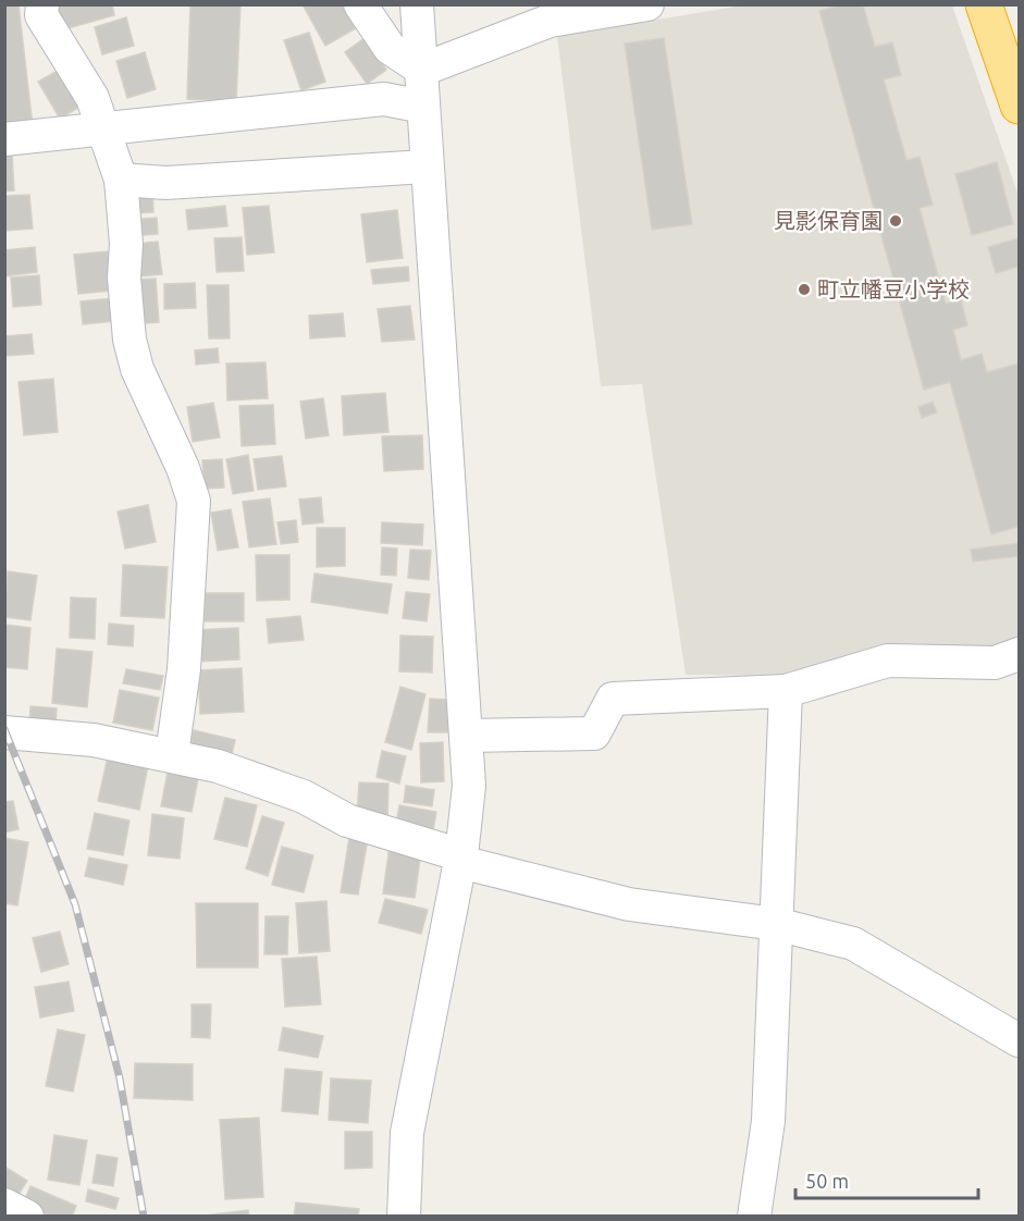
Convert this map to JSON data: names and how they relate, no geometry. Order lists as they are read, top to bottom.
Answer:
{
  "places": ["見影保育園", "町立幡豆小学校"],
  "scale_bar": "50 m"
}
